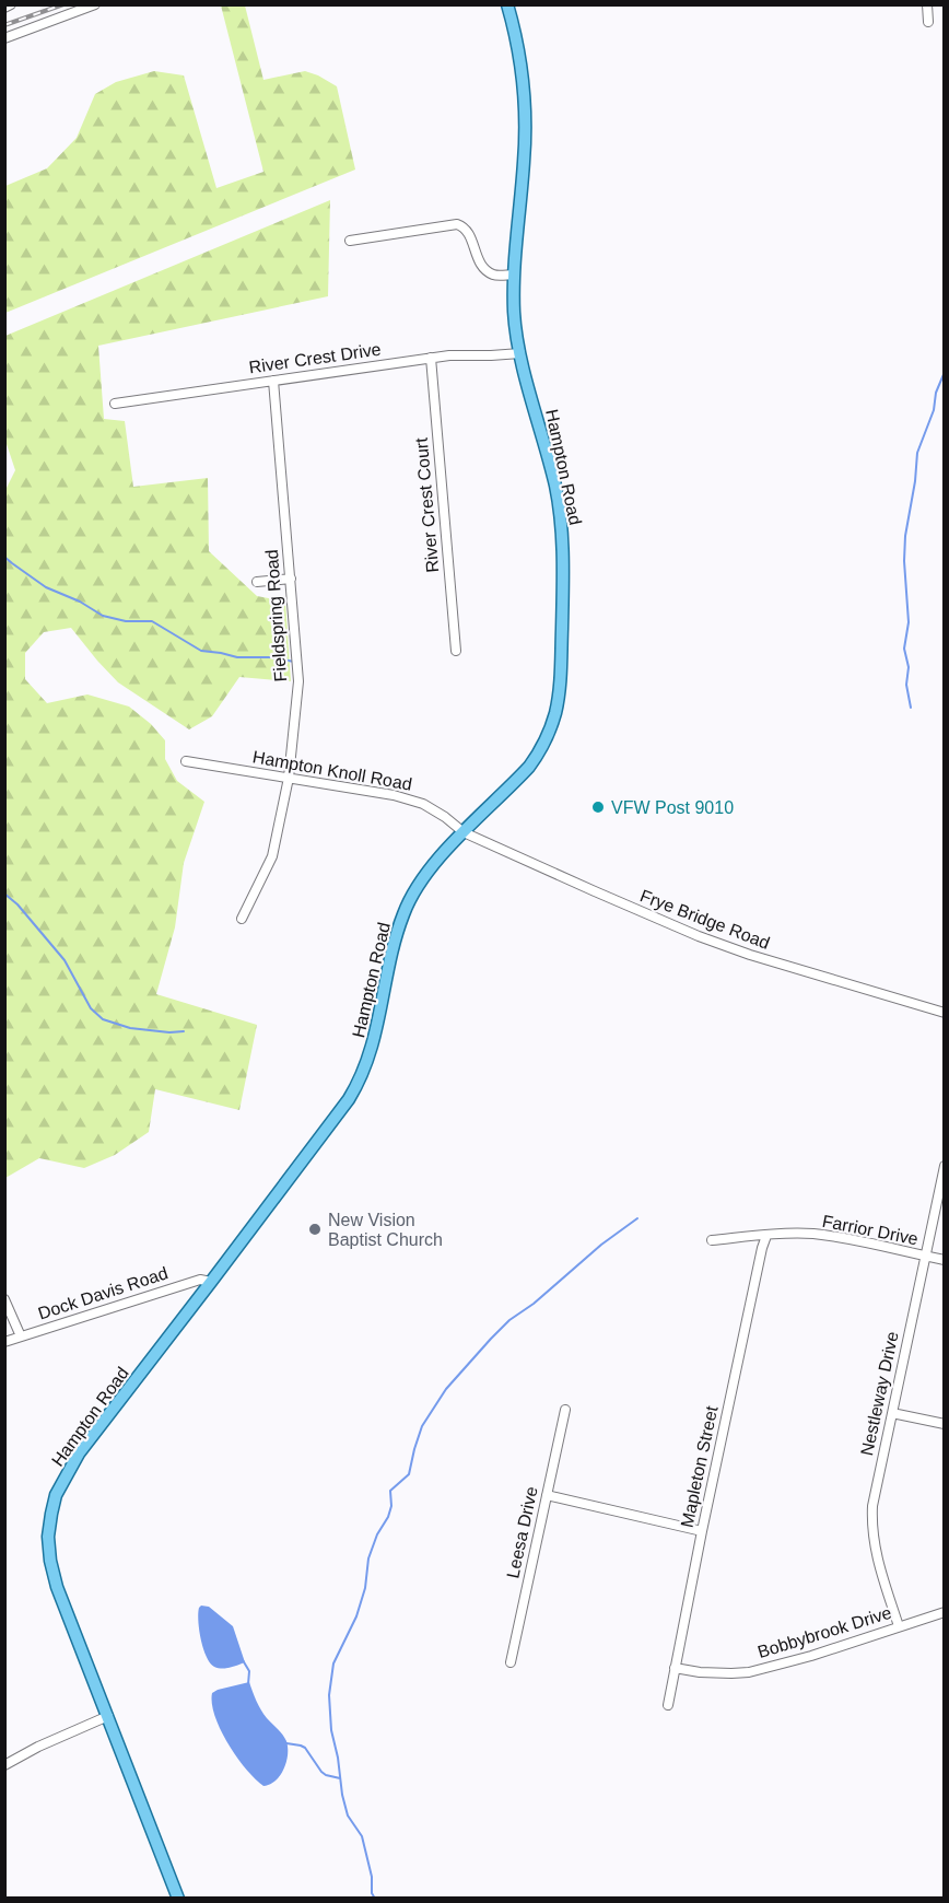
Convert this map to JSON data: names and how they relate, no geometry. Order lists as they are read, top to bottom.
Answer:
{
  "streets": {
    "main road": ["Hampton Road"],
    "street": [
      "River Crest Drive",
      "River Crest Court",
      "Fieldspring Road",
      "Hampton Knoll Road",
      "Frye Bridge Road",
      "Farrior Drive",
      "Dock Davis Road",
      "Nestleway Drive",
      "Mapleton Street",
      "Leesa Drive",
      "Bobbybrook Drive"
    ]
  },
  "crossings": [
    ["River Crest Drive", "Hampton Road"],
    ["River Crest Drive", "River Crest Court"],
    ["River Crest Drive", "Fieldspring Road"],
    ["Hampton Road", "Hampton Knoll Road"],
    ["Hampton Road", "Frye Bridge Road"],
    ["Hampton Road", "Dock Davis Road"],
    ["Fieldspring Road", "Hampton Knoll Road"],
    ["Hampton Knoll Road", "Frye Bridge Road"],
    ["Farrior Drive", "Nestleway Drive"],
    ["Farrior Drive", "Mapleton Street"],
    ["Nestleway Drive", "Bobbybrook Drive"],
    ["Mapleton Street", "Bobbybrook Drive"]
  ],
  "places": ["VFW Post 9010", "New Vision Baptist Church"]
}
